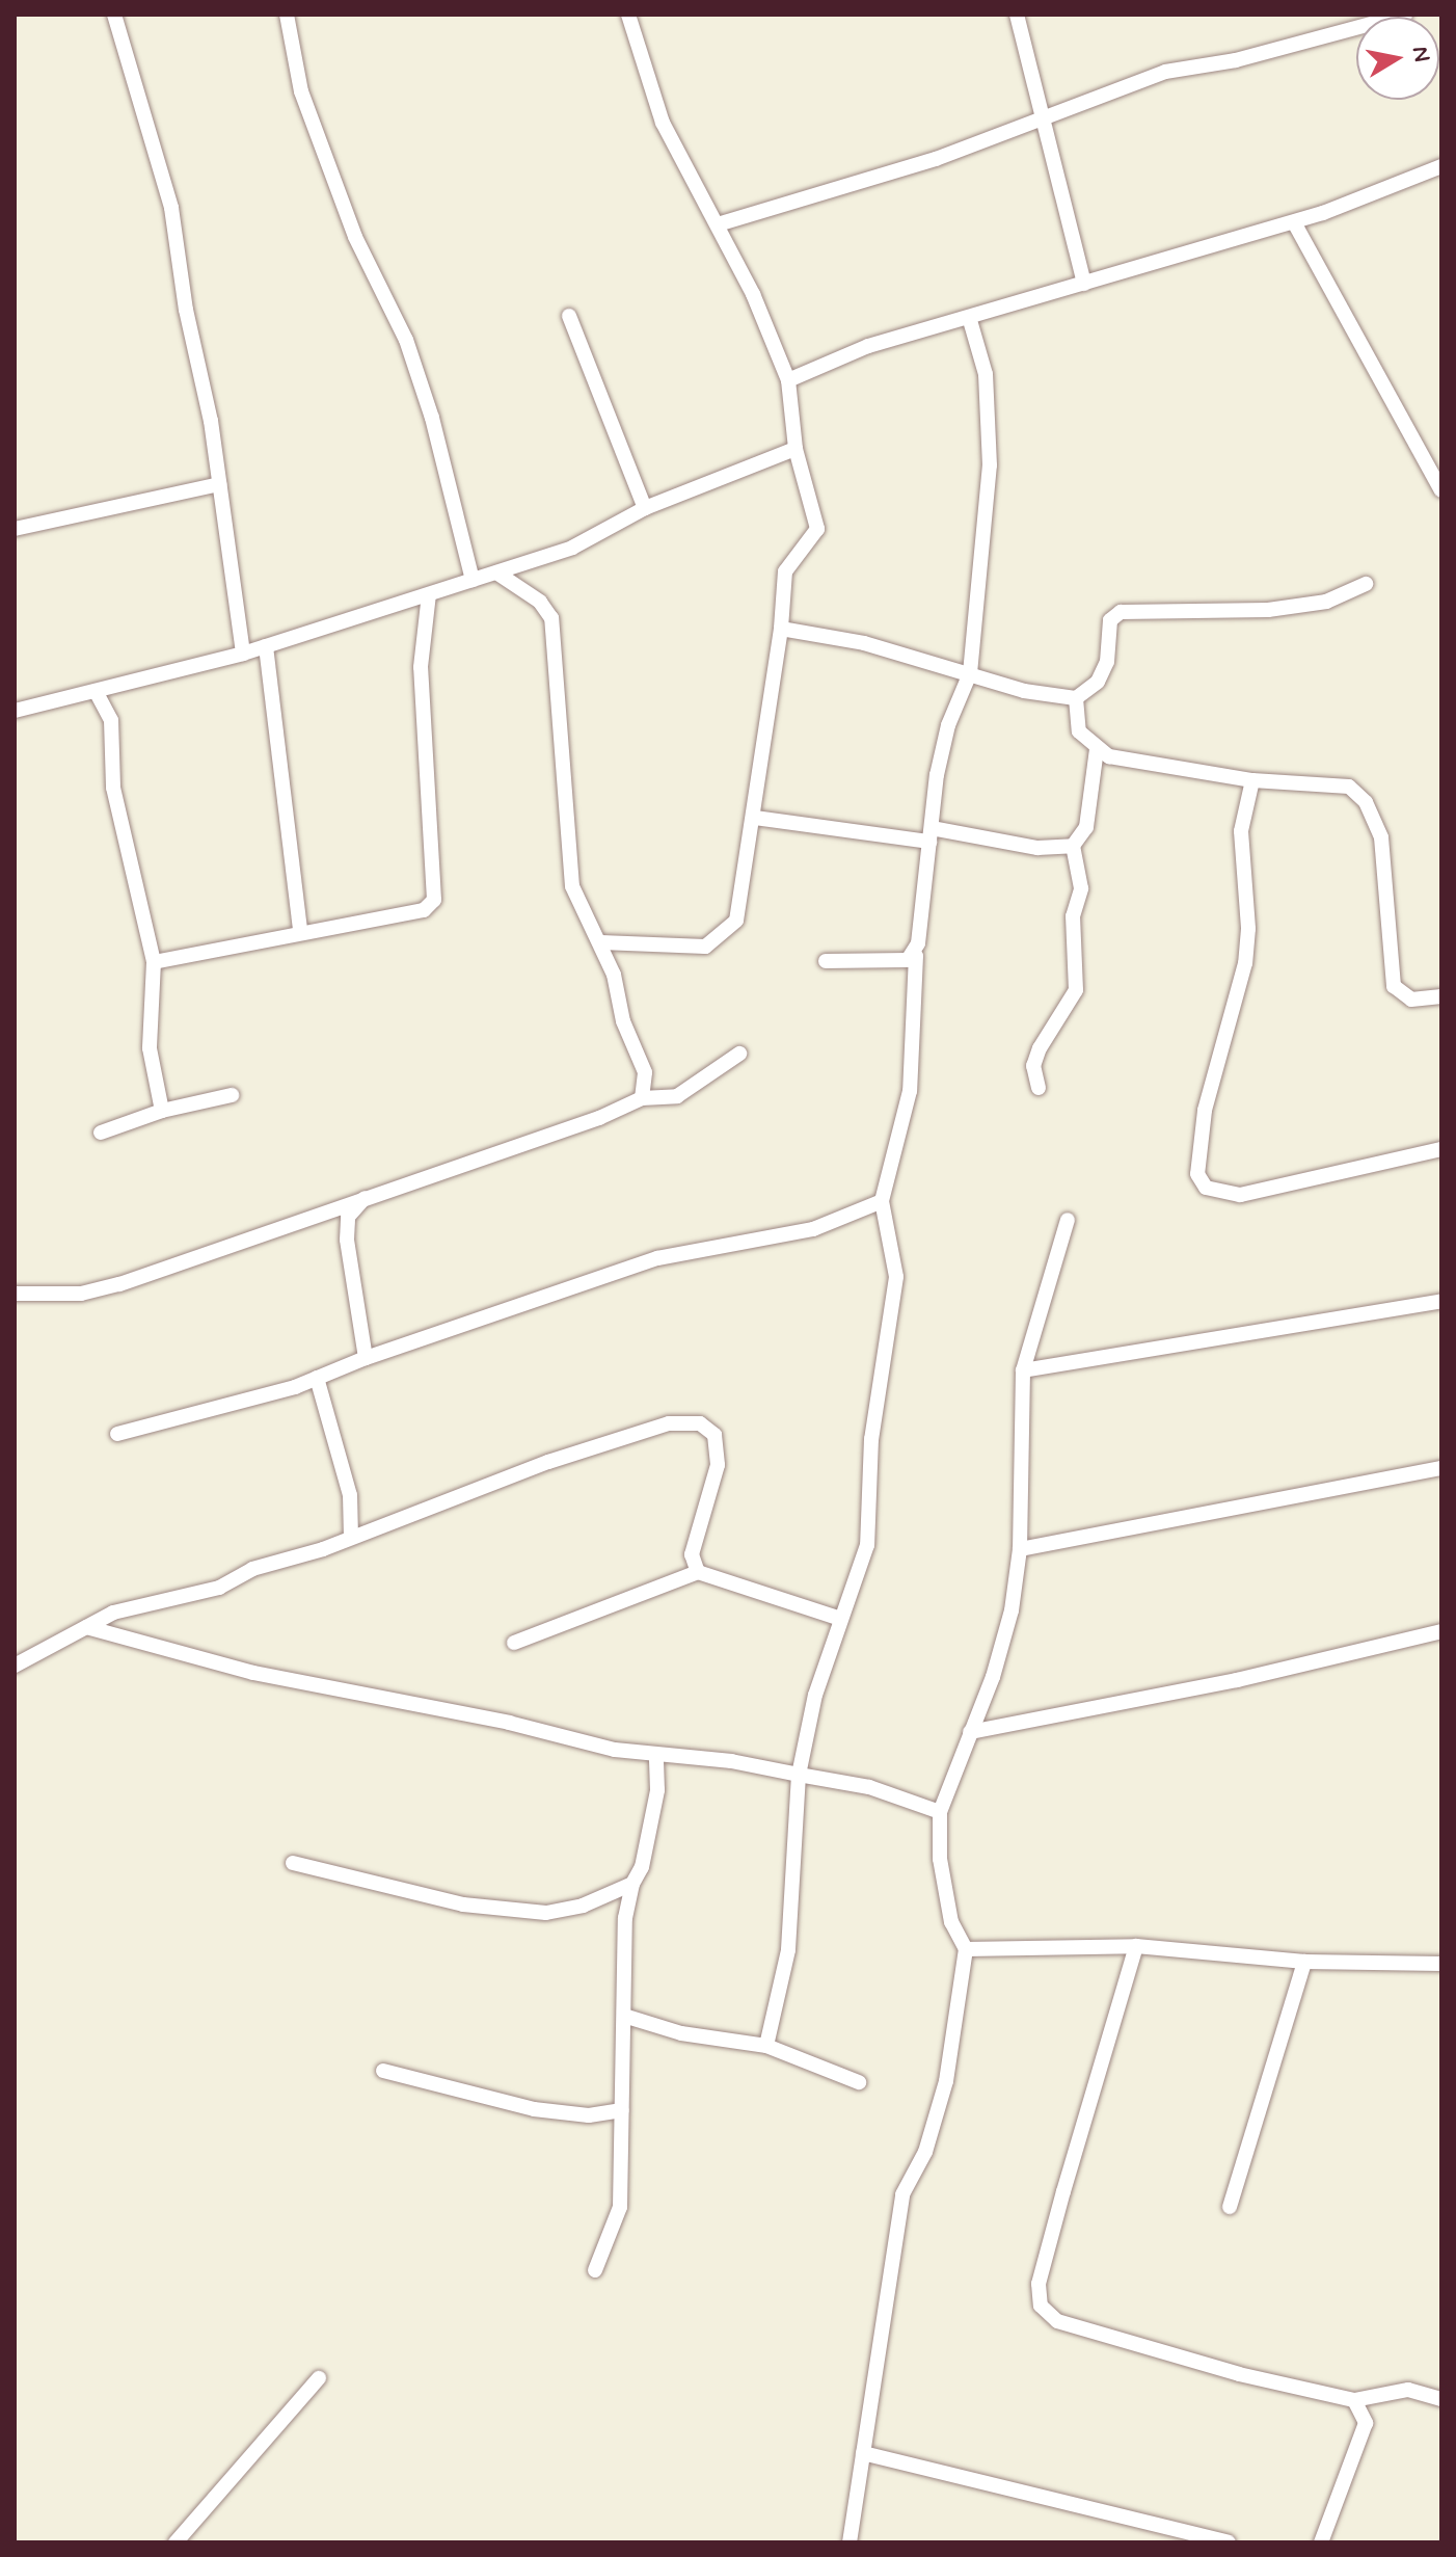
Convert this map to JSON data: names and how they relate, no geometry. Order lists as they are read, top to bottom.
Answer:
{
  "north": "right"
}
